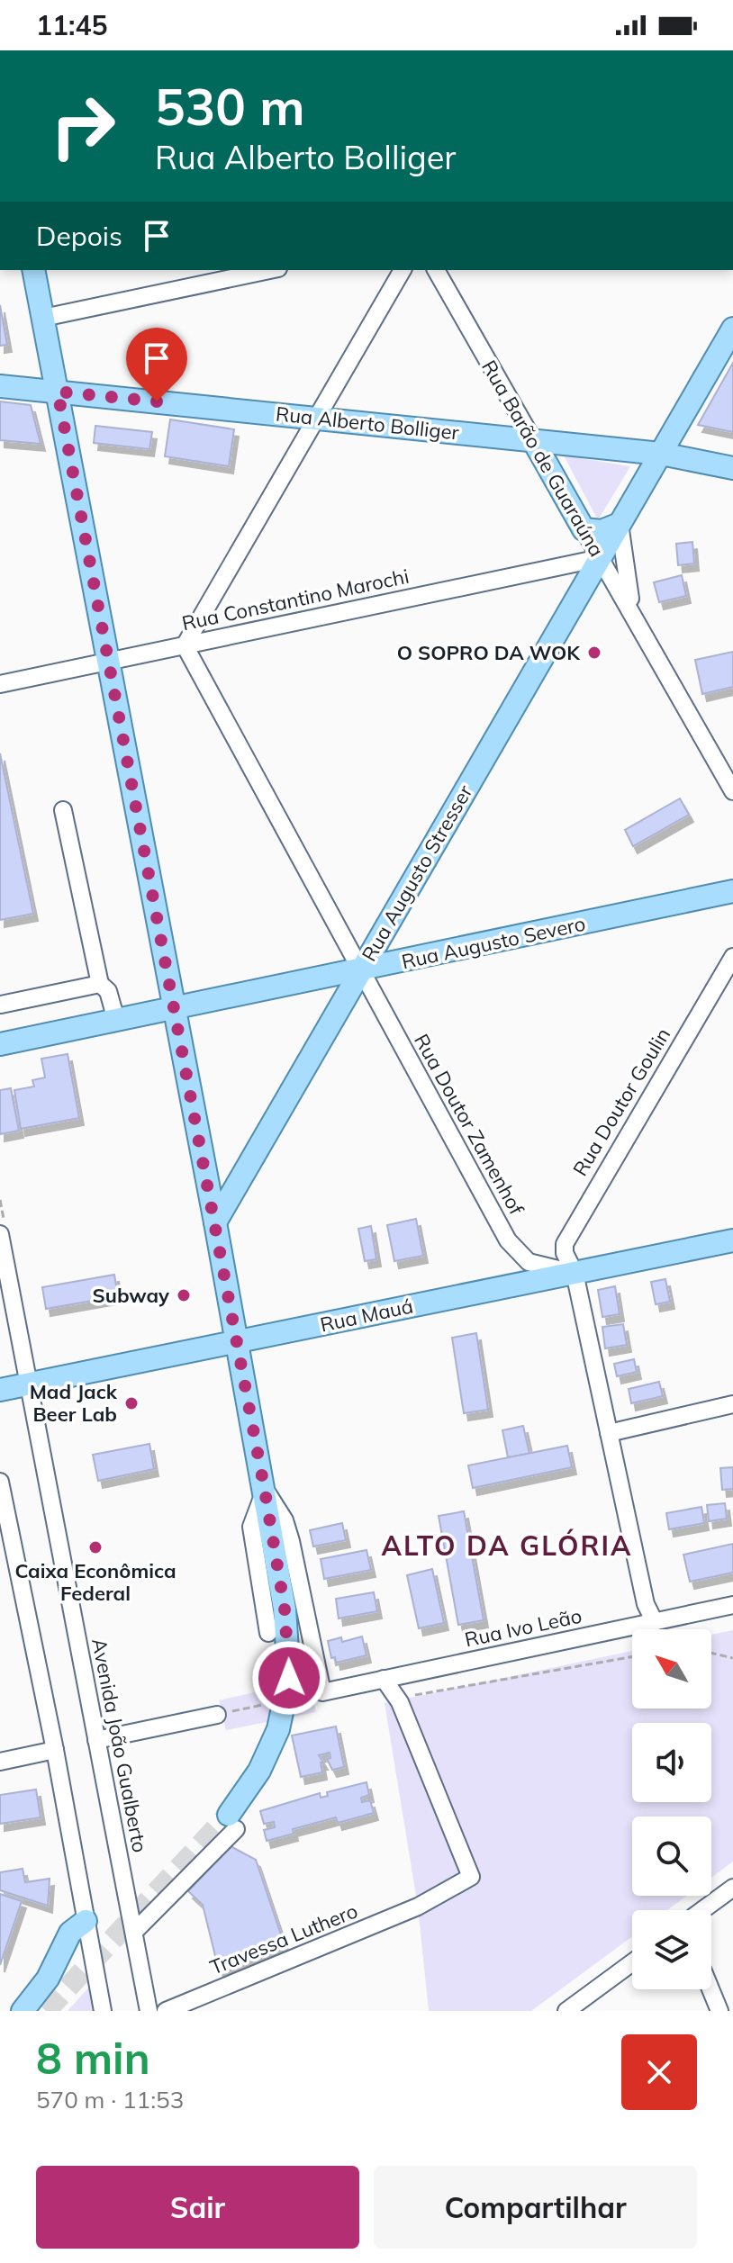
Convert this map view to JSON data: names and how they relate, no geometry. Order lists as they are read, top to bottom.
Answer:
{
  "streets": {
    "main road": [
      "Rua Alberto Bolliger",
      "Rua Barão de Guaraúna",
      "Rua Augusto Stresser",
      "Rua Augusto Severo",
      "Rua Mauá"
    ],
    "street": [
      "Rua Constantino Marochi",
      "Rua Doutor Goulin",
      "Rua Doutor Zamenhof",
      "Rua Ivo Leão",
      "Avenida João Gualberto",
      "Travessa Luthero"
    ]
  },
  "crossings": [
    ["Rua Alberto Bolliger", "Rua Barão de Guaraúna"],
    ["Rua Alberto Bolliger", "Rua Augusto Stresser"],
    ["Rua Barão de Guaraúna", "Rua Constantino Marochi"],
    ["Rua Barão de Guaraúna", "Rua Augusto Stresser"],
    ["Rua Constantino Marochi", "Rua Augusto Stresser"],
    ["Rua Constantino Marochi", "Rua Doutor Zamenhof"],
    ["Rua Augusto Stresser", "Rua Augusto Severo"],
    ["Rua Augusto Stresser", "Rua Doutor Zamenhof"],
    ["Rua Augusto Severo", "Rua Doutor Zamenhof"],
    ["Rua Doutor Goulin", "Rua Doutor Zamenhof"],
    ["Rua Doutor Goulin", "Rua Mauá"],
    ["Rua Doutor Zamenhof", "Rua Mauá"],
    ["Rua Mauá", "Avenida João Gualberto"]
  ],
  "districts": ["ALTO DA GLÓRIA"],
  "places": [
    "O SOPRO DA WOK",
    "Subway",
    "Mad Jack Beer Lab",
    "Caixa Econômica Federal"
  ],
  "north": "top left",
  "page": {
    "status": "11:45",
    "turn": ["530 m", "Rua Alberto Bolliger"],
    "then": "Depois",
    "heading": ["8 min", "570 m · 11:53"],
    "buttons": ["Sair", "Compartilhar"]
  }
}
